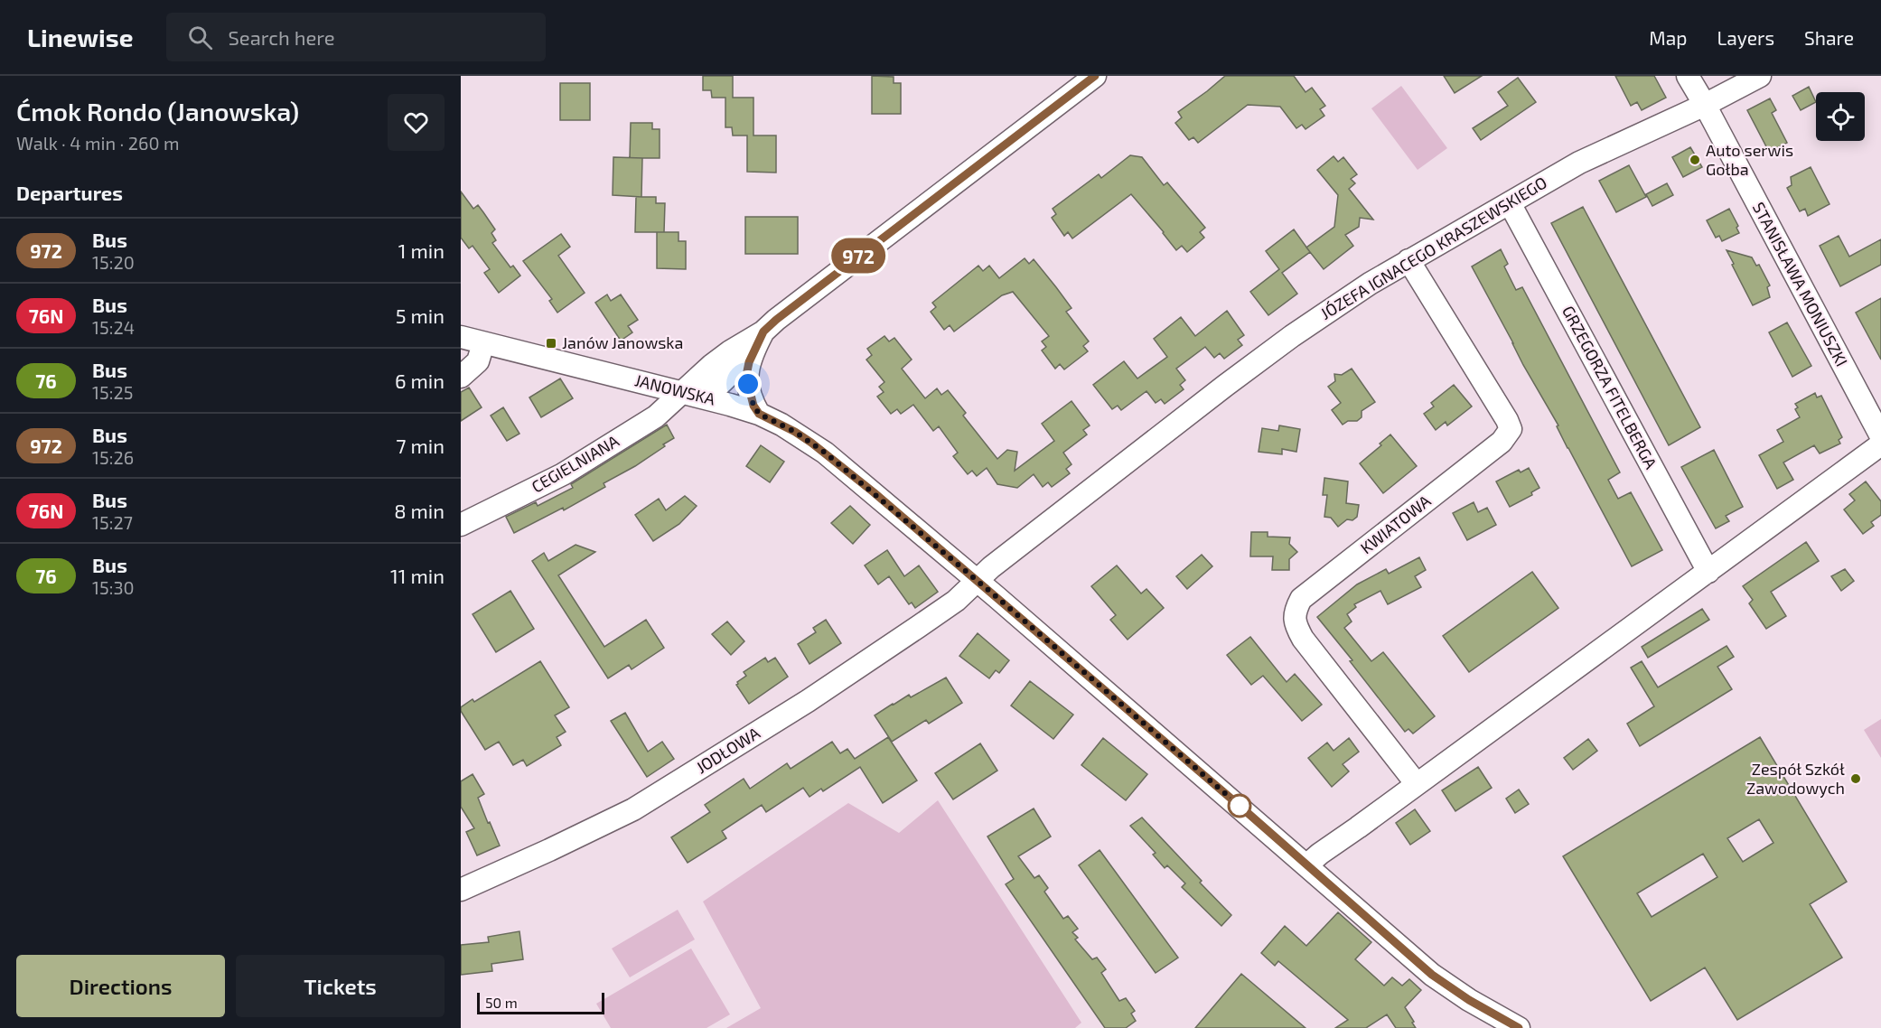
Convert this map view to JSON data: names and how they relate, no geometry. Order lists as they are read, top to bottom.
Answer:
{
  "streets": {
    "street": [
      "JÓZEFA IGNACEGO KRASZEWSKIEGO",
      "STANISŁAWA MONIUSZKI",
      "GRZEGORZA FITELBERGA",
      "JANOWSKA",
      "CEGIELNIANA",
      "KWIATOWA",
      "JODŁOWA"
    ]
  },
  "crossings": [
    ["JÓZEFA IGNACEGO KRASZEWSKIEGO", "STANISŁAWA MONIUSZKI"],
    ["JÓZEFA IGNACEGO KRASZEWSKIEGO", "GRZEGORZA FITELBERGA"],
    ["JÓZEFA IGNACEGO KRASZEWSKIEGO", "JANOWSKA"],
    ["JÓZEFA IGNACEGO KRASZEWSKIEGO", "KWIATOWA"],
    ["JÓZEFA IGNACEGO KRASZEWSKIEGO", "JODŁOWA"],
    ["JANOWSKA", "CEGIELNIANA"],
    ["JANOWSKA", "JODŁOWA"]
  ],
  "places": {
    "other": ["Auto serwis Gołba", "Zespół Szkół Zawodowych"],
    "transit": ["Janów Janowska"]
  },
  "lines": ["bus line 972"],
  "scale_bar": "50 m",
  "page": {
    "header": "Linewise",
    "search": "Search here",
    "nav": ["Map", "Layers", "Share"],
    "heading": [
      ["Ćmok Rondo (Janowska)", "Walk · 4 min · 260 m"],
      "Departures"
    ],
    "on_map": "972",
    "list": [
      {
        "mark": "972",
        "name": "Bus",
        "note": "15:20",
        "value": "1 min"
      },
      {
        "mark": "76N",
        "name": "Bus",
        "note": "15:24",
        "value": "5 min"
      },
      {
        "mark": "76",
        "name": "Bus",
        "note": "15:25",
        "value": "6 min"
      },
      {
        "mark": "972",
        "name": "Bus",
        "note": "15:26",
        "value": "7 min"
      },
      {
        "mark": "76N",
        "name": "Bus",
        "note": "15:27",
        "value": "8 min"
      },
      {
        "mark": "76",
        "name": "Bus",
        "note": "15:30",
        "value": "11 min"
      }
    ],
    "buttons": ["Directions", "Tickets"],
    "scale": "50 m"
  }
}
